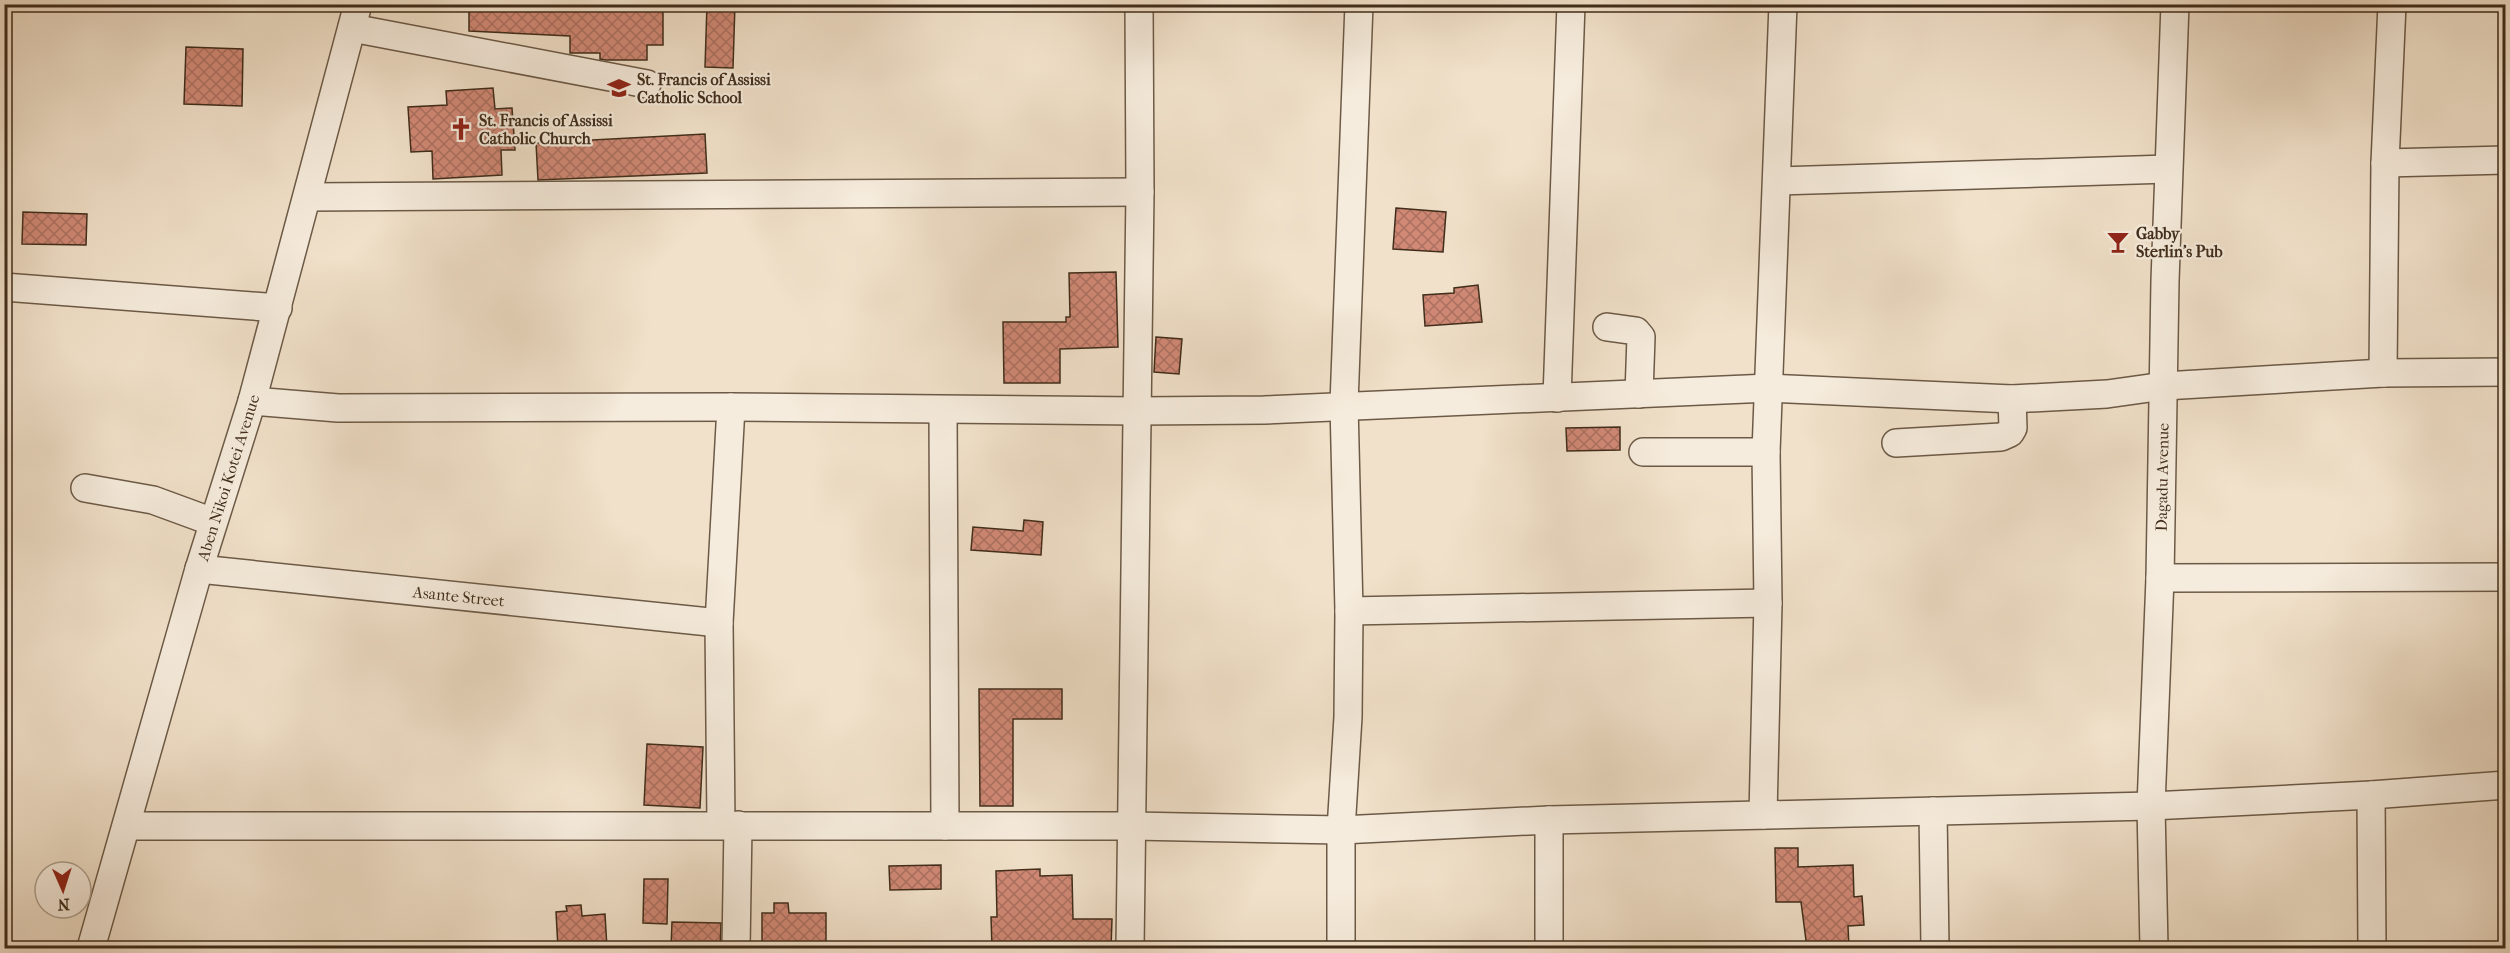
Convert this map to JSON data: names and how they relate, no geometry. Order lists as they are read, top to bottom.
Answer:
{
  "streets": {
    "street": ["Dagadu Avenue", "Aben Nikoi Kotei Avenue", "Asante Street"]
  },
  "crossings": [
    ["Aben Nikoi Kotei Avenue", "Asante Street"]
  ],
  "places": {
    "school or university": ["St. Francis of Assissi Catholic School"],
    "church": ["St. Francis of Assissi Catholic Church"],
    "bar": ["Gabby Sterlin's Pub"]
  },
  "north": "bottom"
}
